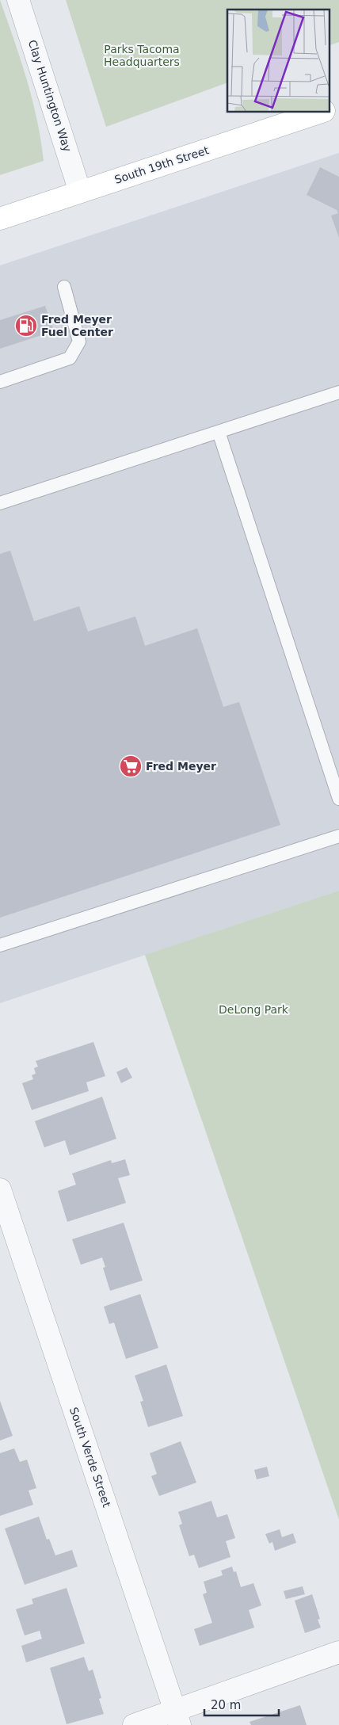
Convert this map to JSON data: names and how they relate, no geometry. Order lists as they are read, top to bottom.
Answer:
{
  "streets": {
    "main road": ["South 19th Street"],
    "street": ["Clay Huntington Way", "South Verde Street"]
  },
  "crossings": [
    ["Clay Huntington Way", "South 19th Street"]
  ],
  "parks": ["Parks Tacoma Headquarters", "DeLong Park"],
  "places": {
    "fuel station": ["Fred Meyer Fuel Center"],
    "supermarket": ["Fred Meyer"]
  },
  "scale_bar": "20 m"
}
